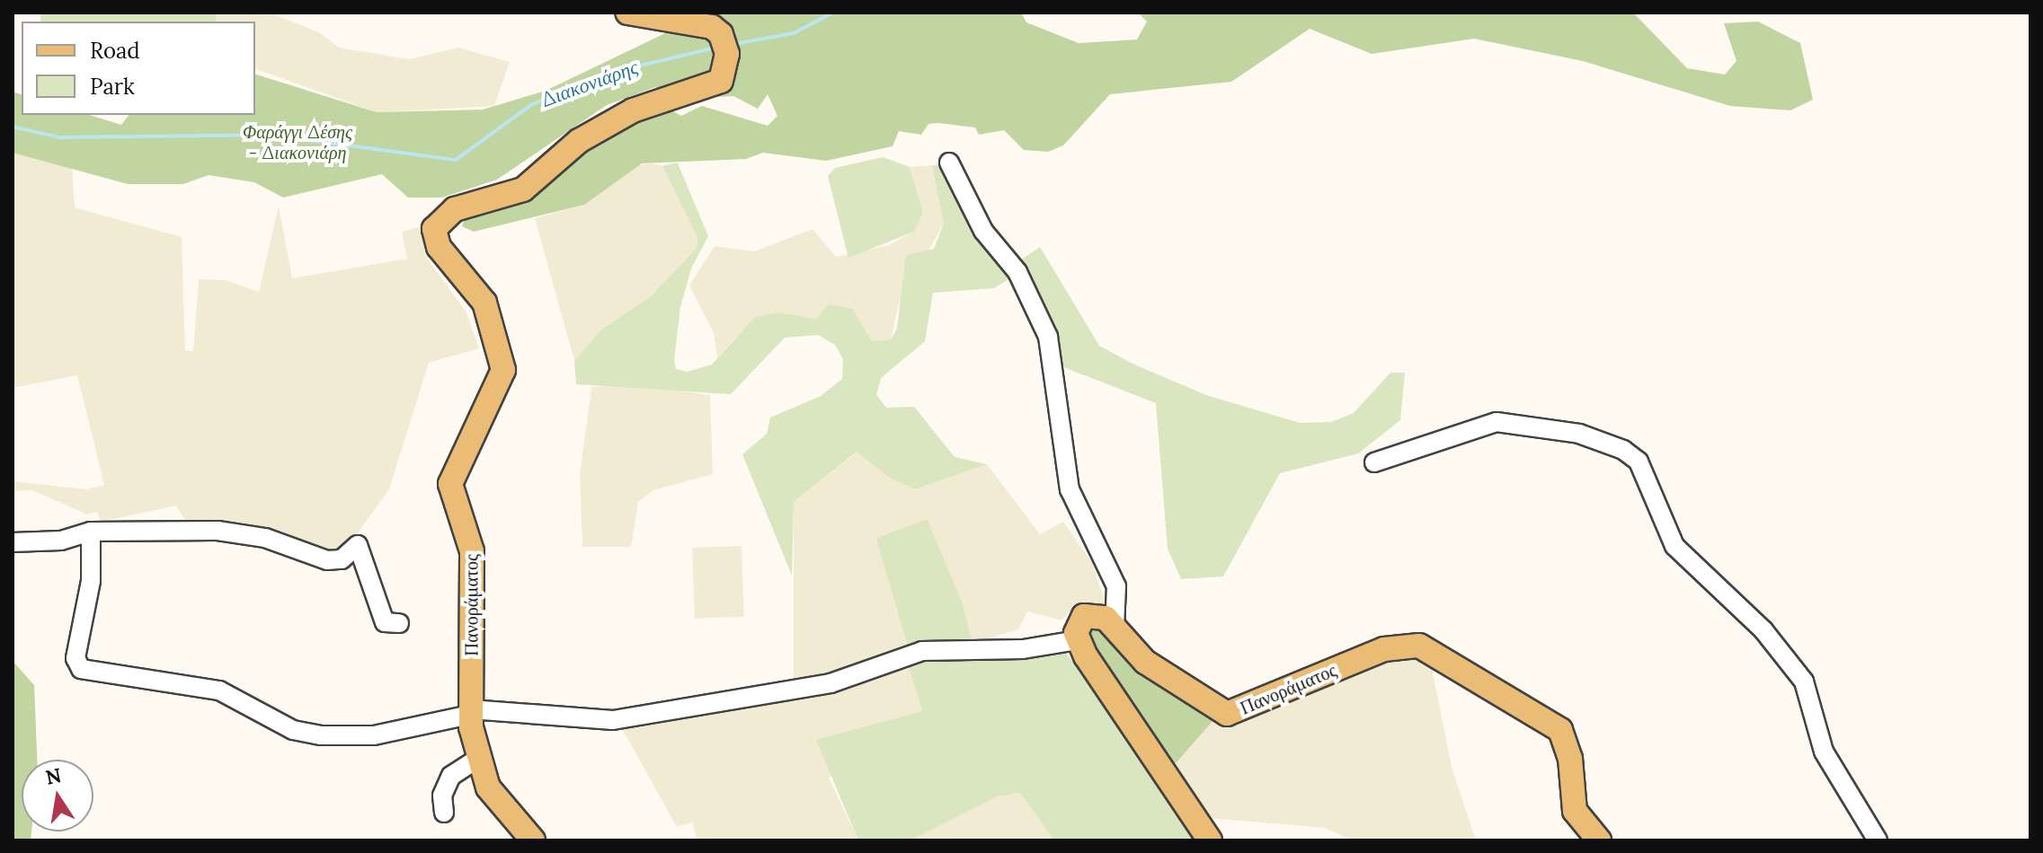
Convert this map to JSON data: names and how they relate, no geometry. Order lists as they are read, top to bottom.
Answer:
{
  "streets": {
    "main road": ["Πανοράματος"]
  },
  "water": ["Διακονιάρης"],
  "parks": ["Φαράγγι Δέσης - Διακονιάρη"],
  "legend": ["Road", "Park"],
  "north": "top"
}
